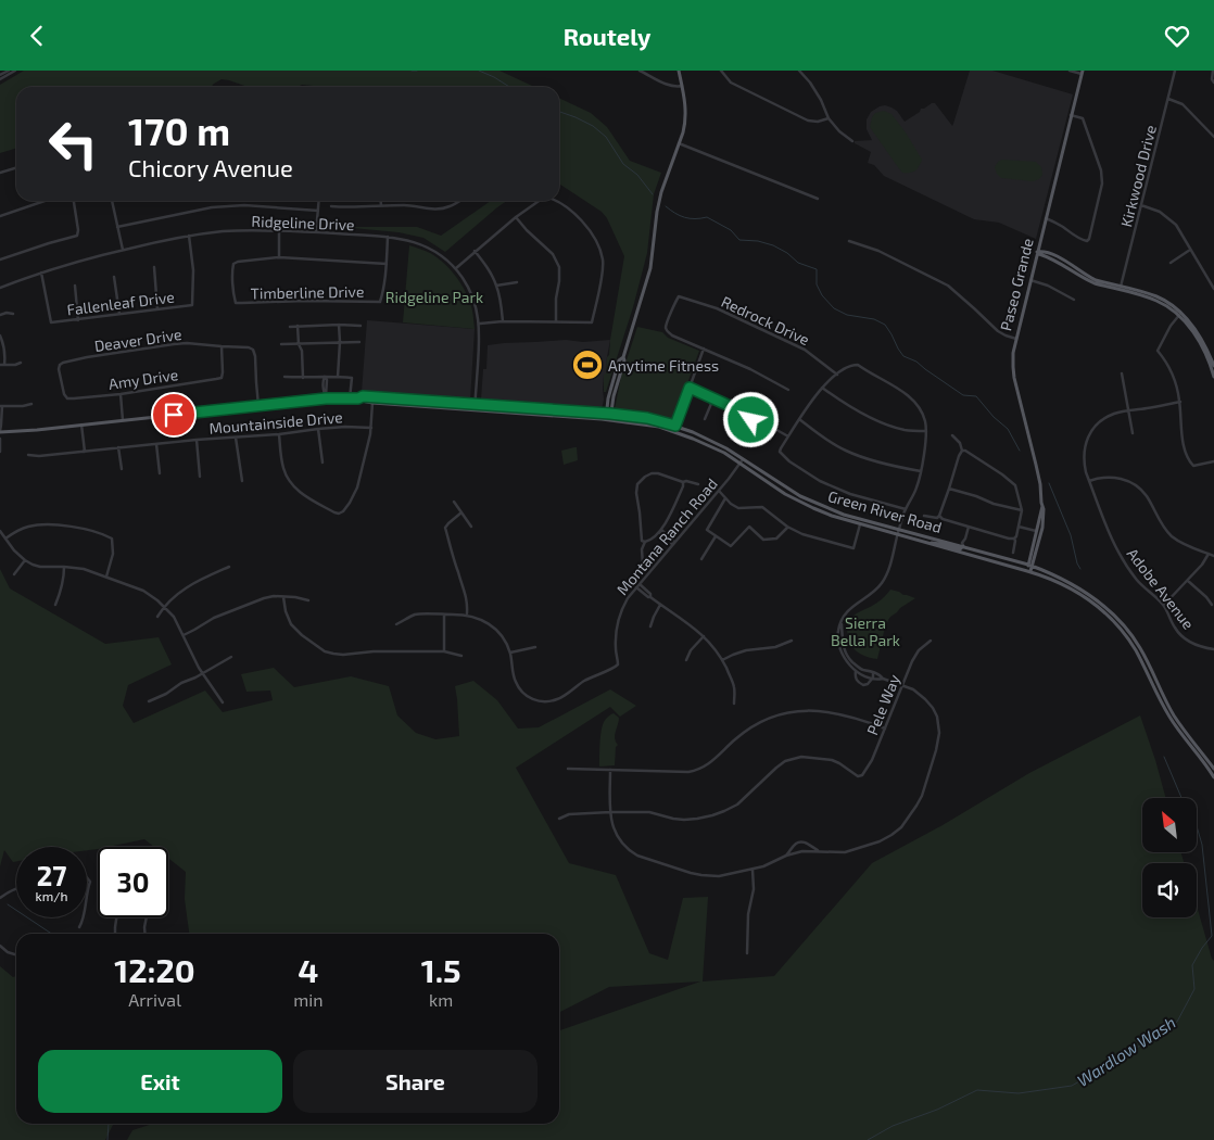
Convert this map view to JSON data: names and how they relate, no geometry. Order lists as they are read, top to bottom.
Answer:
{
  "streets": {
    "main road": ["Paseo Grande", "Green River Road"],
    "street": [
      "Kirkwood Drive",
      "Ridgeline Drive",
      "Timberline Drive",
      "Fallenleaf Drive",
      "Redrock Drive",
      "Deaver Drive",
      "Amy Drive",
      "Mountainside Drive",
      "Montana Ranch Road",
      "Adobe Avenue",
      "Pele Way"
    ]
  },
  "crossings": [
    ["Ridgeline Drive", "Fallenleaf Drive"],
    ["Ridgeline Drive", "Green River Road"],
    ["Paseo Grande", "Green River Road"],
    ["Deaver Drive", "Amy Drive"],
    ["Deaver Drive", "Green River Road"],
    ["Green River Road", "Montana Ranch Road"]
  ],
  "water": ["Wardlow Wash"],
  "parks": ["Ridgeline Park", "Sierra Bella Park"],
  "places": {
    "sports": ["Anytime Fitness"]
  },
  "north": "top left",
  "page": {
    "header": "Routely",
    "turn": ["170 m", "Chicory Avenue"],
    "speed": "27 km/h",
    "limit": "30",
    "eta": [
      "12:20",
      "Arrival",
      "4",
      "min",
      "1.5",
      "km"
    ],
    "buttons": ["Exit", "Share"]
  }
}
